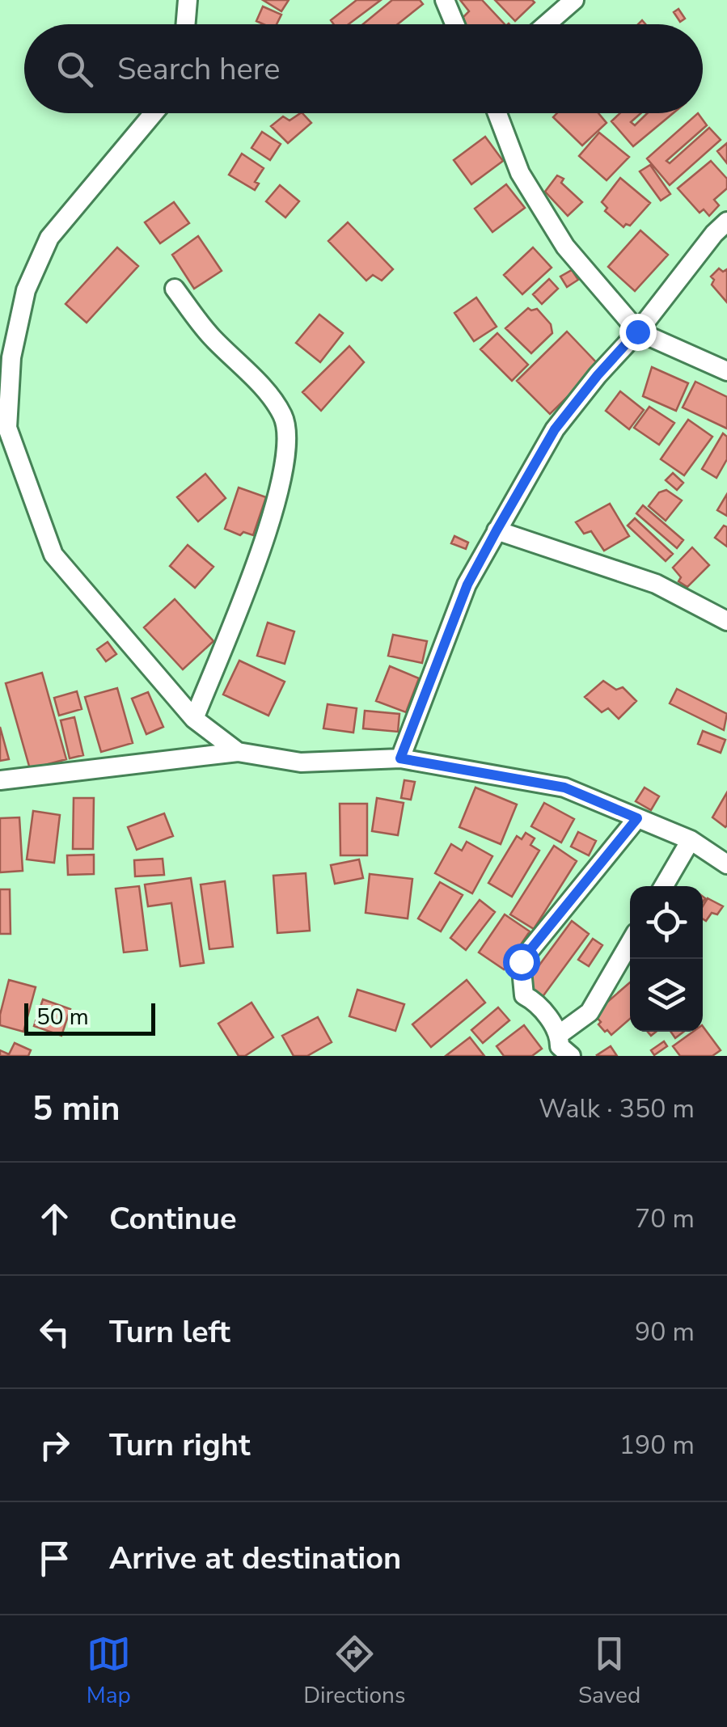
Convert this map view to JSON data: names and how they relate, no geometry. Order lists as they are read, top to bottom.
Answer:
{
  "scale_bar": "50 m",
  "page": {
    "search": "Search here",
    "scale": "50 m",
    "heading": ["5 min", "Walk · 350 m"],
    "list": [
      ["Continue", "70 m"],
      ["Turn left", "90 m"],
      ["Turn right", "190 m"],
      "Arrive at destination"
    ],
    "nav": ["Map", "Directions", "Saved"]
  }
}
